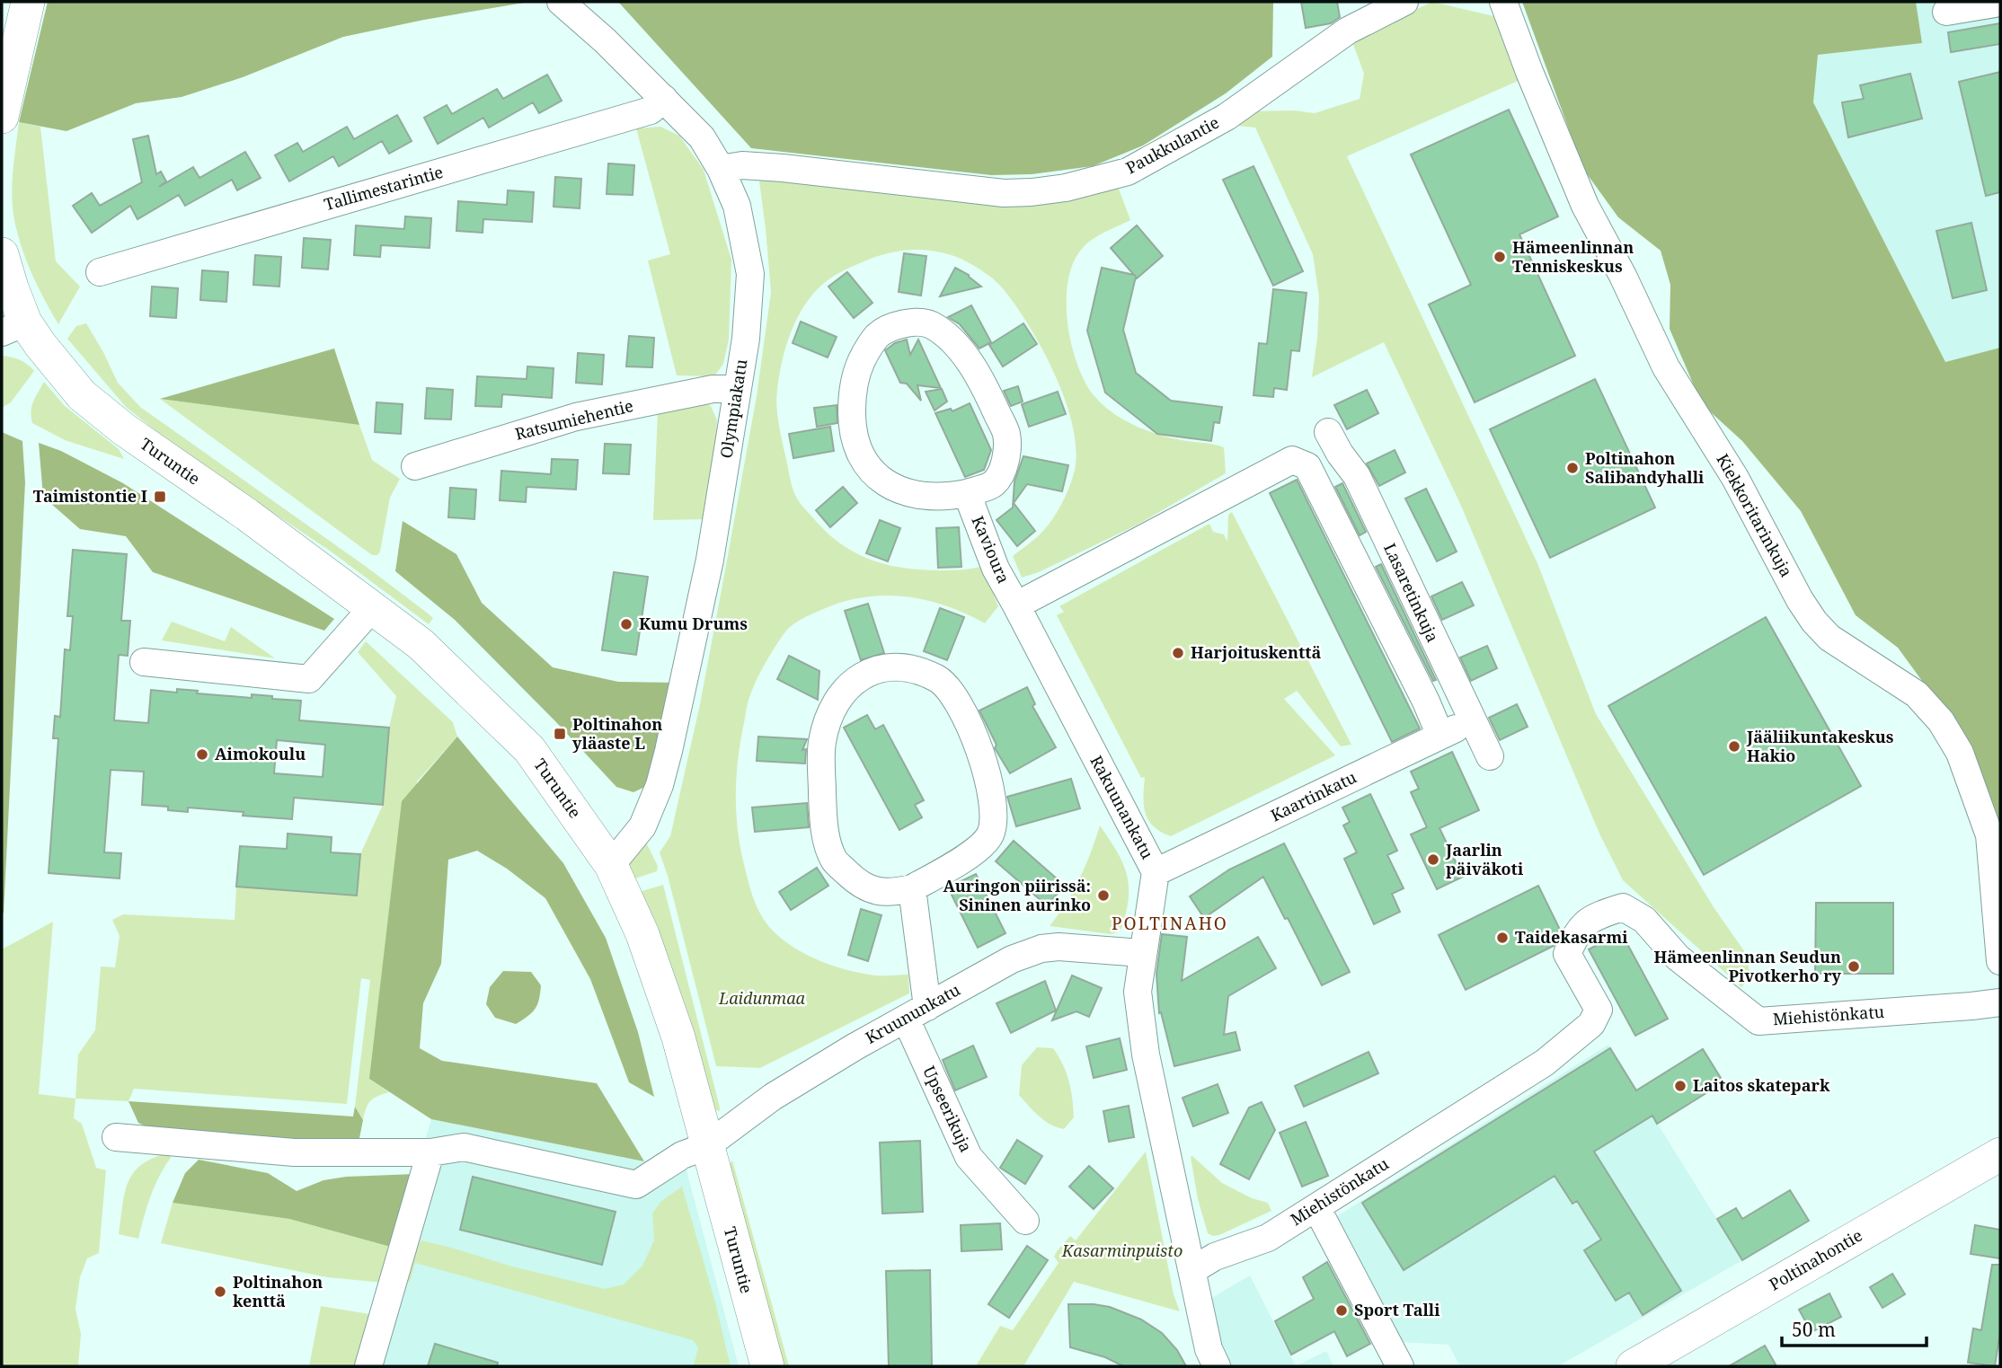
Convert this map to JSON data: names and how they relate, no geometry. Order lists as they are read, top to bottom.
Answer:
{
  "streets": {
    "main road": ["Turuntie", "Poltinahontie"],
    "street": [
      "Paukkulantie",
      "Tallimestarintie",
      "Olympiakatu",
      "Ratsumiehentie",
      "Kiekkoritarinkuja",
      "Kavioura",
      "Lasaretinkuja",
      "Kaartinkatu",
      "Rakuunankatu",
      "Kruununkatu",
      "Miehistönkatu",
      "Upseerikuja"
    ]
  },
  "crossings": [
    ["Paukkulantie", "Olympiakatu"],
    ["Tallimestarintie", "Olympiakatu"],
    ["Olympiakatu", "Ratsumiehentie"],
    ["Olympiakatu", "Turuntie"],
    ["Turuntie", "Kruununkatu"],
    ["Kavioura", "Rakuunankatu"],
    ["Lasaretinkuja", "Kaartinkatu"],
    ["Kaartinkatu", "Rakuunankatu"],
    ["Rakuunankatu", "Kruununkatu"],
    ["Rakuunankatu", "Miehistönkatu"],
    ["Kruununkatu", "Upseerikuja"]
  ],
  "districts": ["POLTINAHO"],
  "parks": ["Laidunmaa", "Kasarminpuisto"],
  "places": {
    "other": [
      "Hämeenlinnan Tenniskeskus",
      "Poltinahon Salibandyhalli",
      "Kumu Drums",
      "Harjoituskenttä",
      "Jääliikuntakeskus Hakio",
      "Aimokoulu",
      "Jaarlin päiväkoti",
      "Auringon piirissä: Sininen aurinko",
      "Taidekasarmi",
      "Hämeenlinnan Seudun Pivotkerho ry",
      "Laitos skatepark",
      "Poltinahon kenttä",
      "Sport Talli"
    ],
    "transit": ["Taimistontie I", "Poltinahon yläaste L"]
  },
  "scale_bar": "50 m"
}
